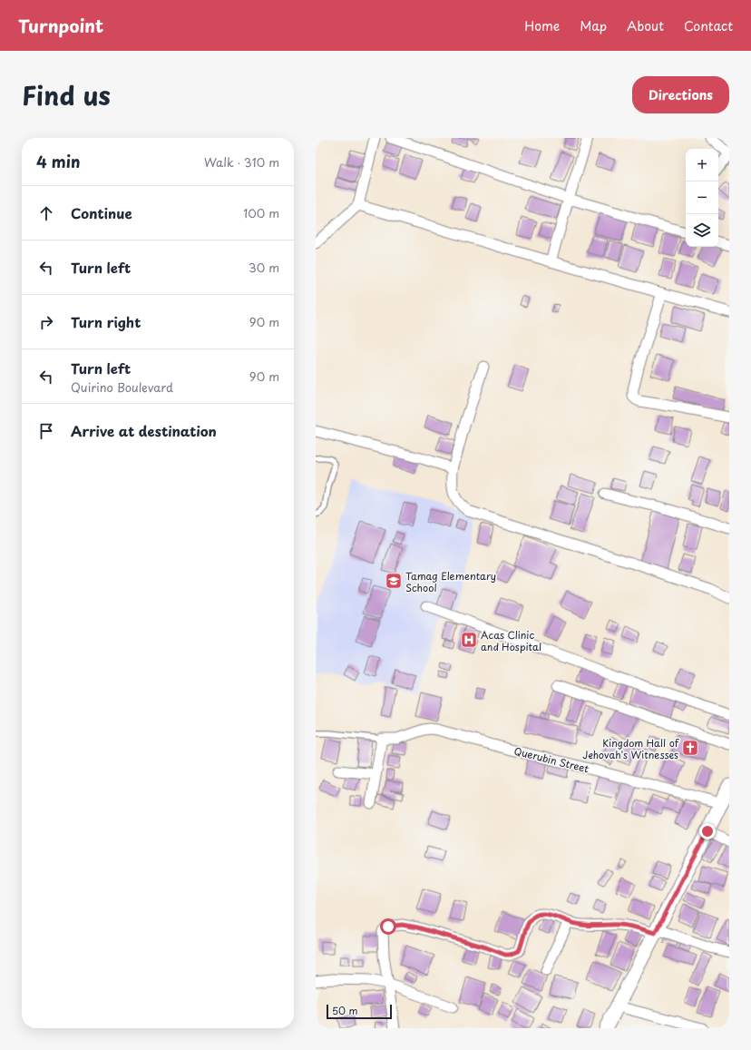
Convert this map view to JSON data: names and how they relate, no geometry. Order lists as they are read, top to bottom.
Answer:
{
  "streets": {
    "street": ["Querubin Street"]
  },
  "places": {
    "school or university": ["Tamag Elementary School"],
    "hospital": ["Acas Clinic and Hospital"],
    "church": ["Kingdom Hall of Jehovah's Witnesses"]
  },
  "scale_bar": "50 m",
  "page": {
    "header": "Turnpoint",
    "nav": [
      "Home",
      "Map",
      "About",
      "Contact"
    ],
    "title": "Find us",
    "buttons": "Directions",
    "heading": ["4 min", "Walk · 310 m"],
    "map_buttons": ["+", "−"],
    "list": [
      ["Continue", "100 m"],
      ["Turn left", "30 m"],
      ["Turn right", "90 m"],
      ["Turn left", "Quirino Boulevard", "90 m"],
      "Arrive at destination"
    ],
    "scale": "50 m"
  }
}
